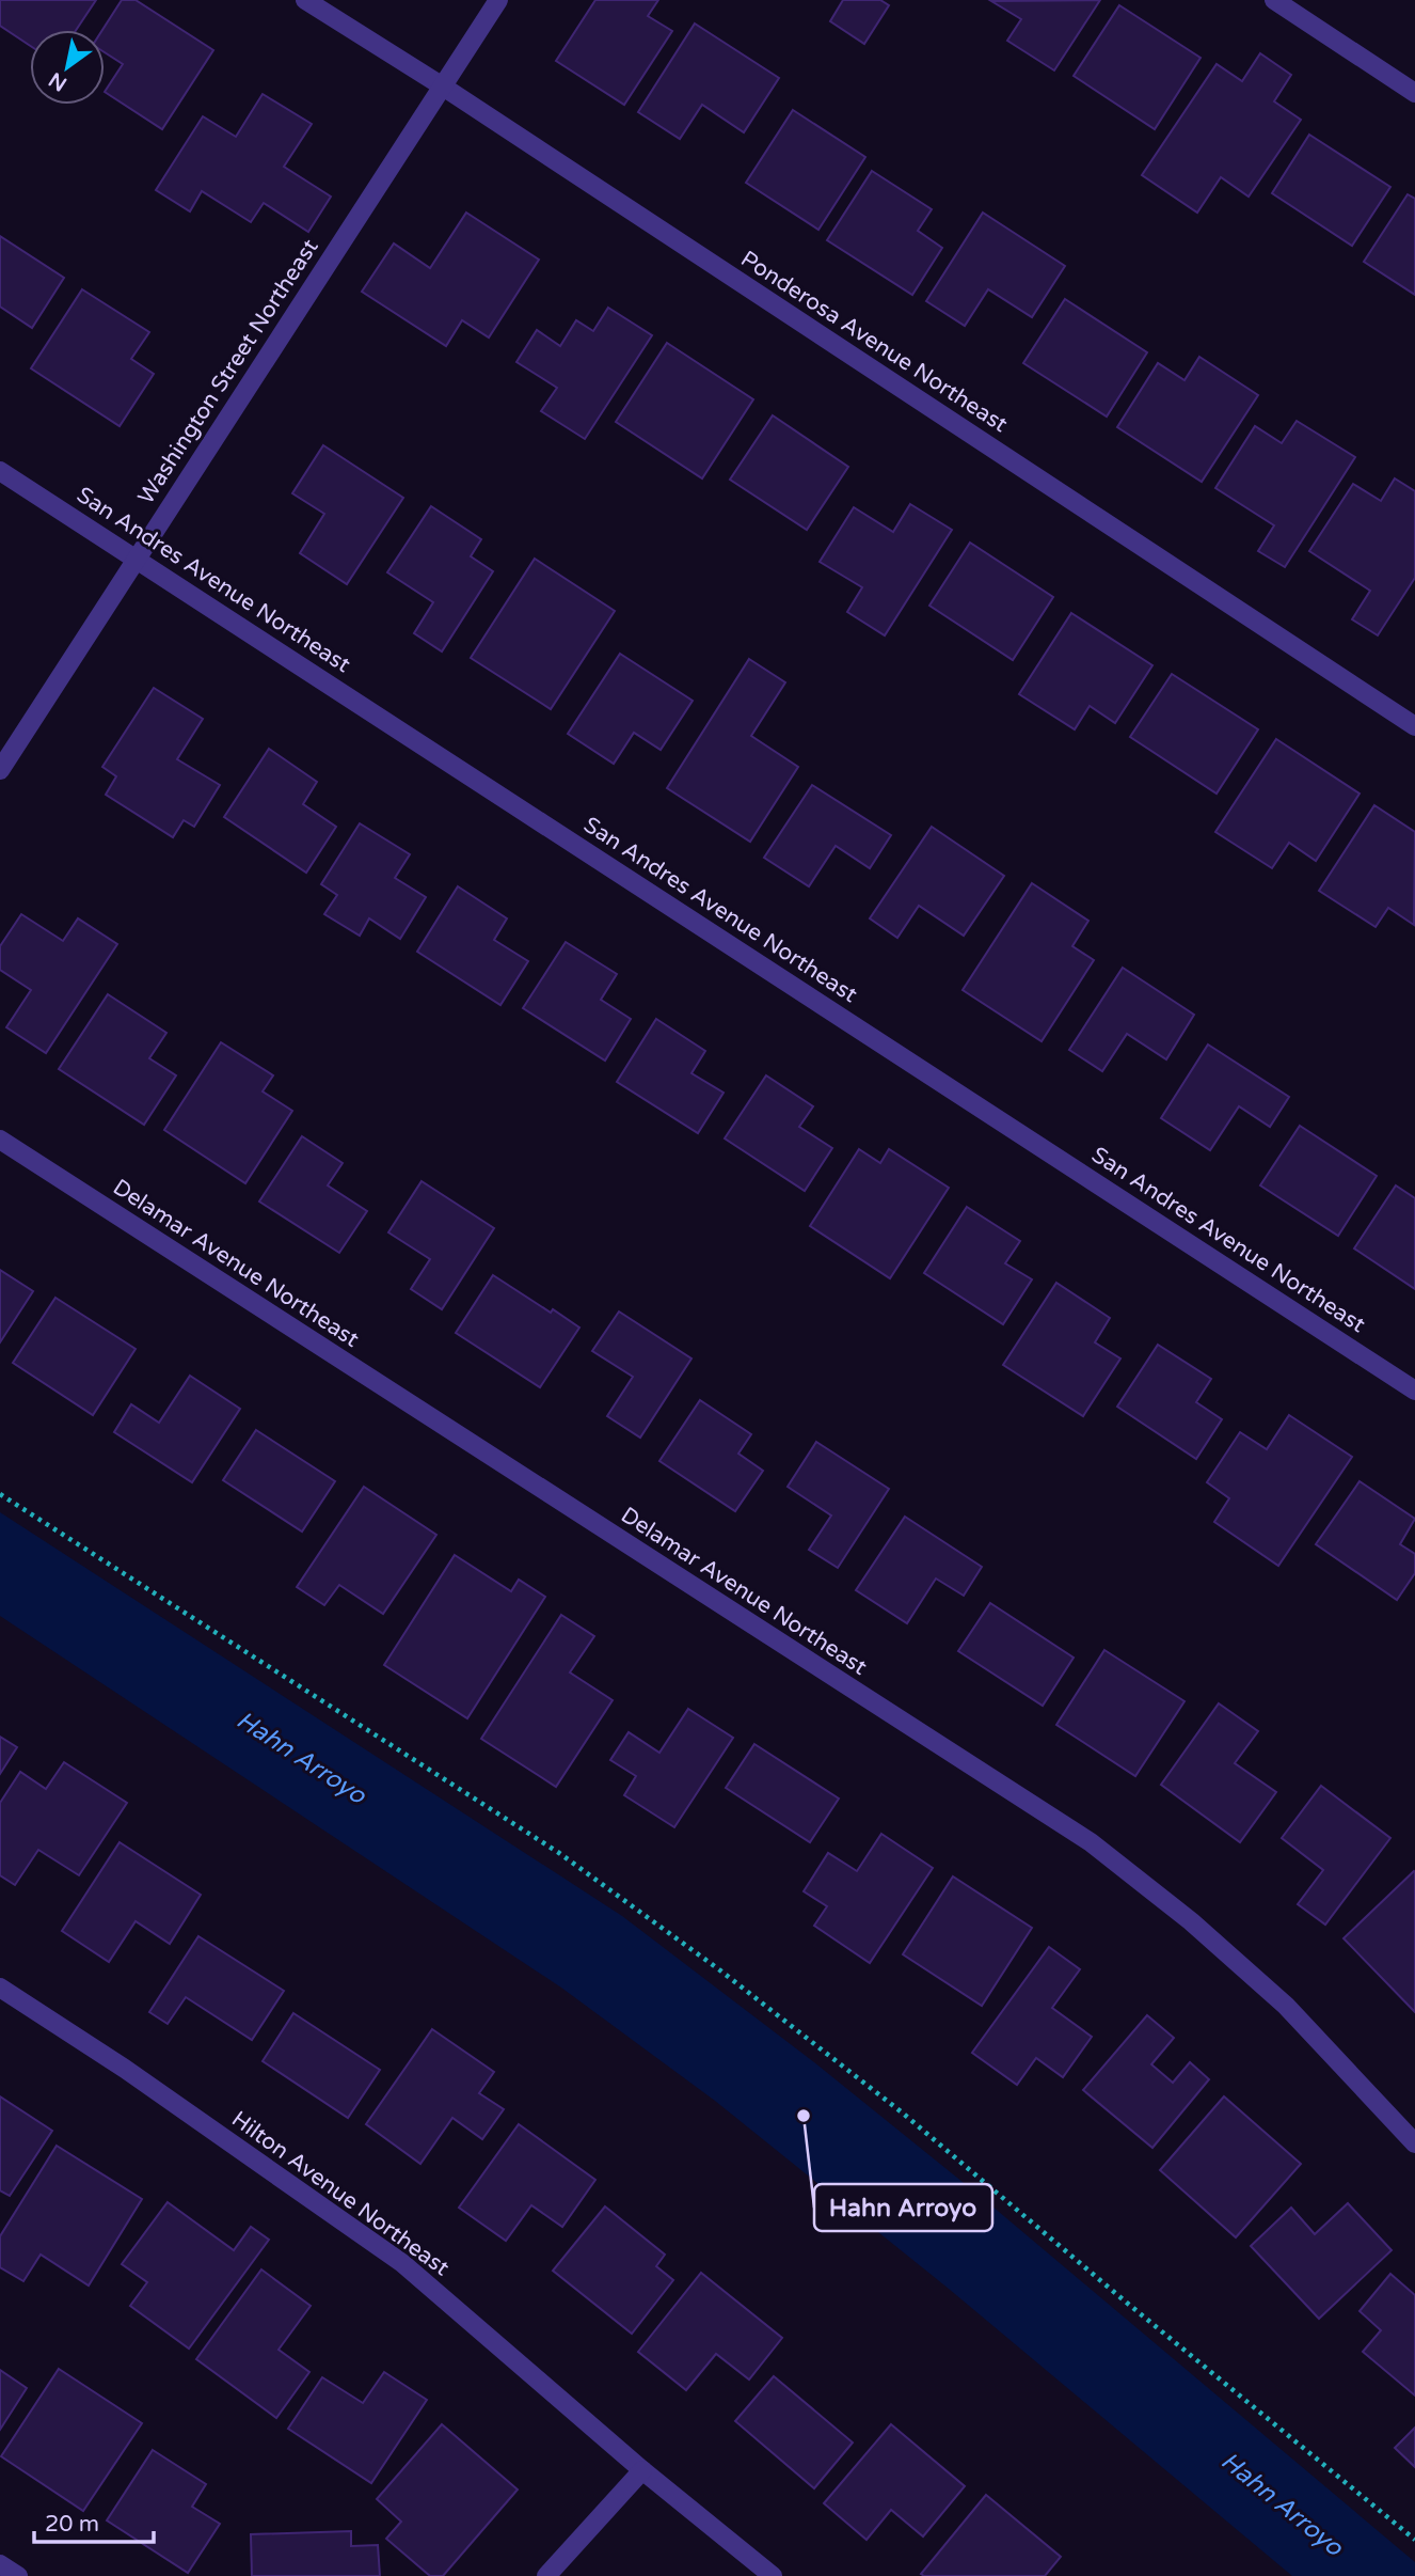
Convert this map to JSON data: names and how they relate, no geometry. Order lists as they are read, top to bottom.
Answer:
{
  "streets": {
    "street": [
      "Ponderosa Avenue Northeast",
      "Washington Street Northeast",
      "San Andres Avenue Northeast",
      "Delamar Avenue Northeast",
      "Hilton Avenue Northeast"
    ]
  },
  "crossings": [
    ["Ponderosa Avenue Northeast", "Washington Street Northeast"],
    ["Washington Street Northeast", "San Andres Avenue Northeast"]
  ],
  "water": ["Hahn Arroyo"],
  "places": ["Hahn Arroyo"],
  "scale_bar": "20 m",
  "north": "bottom left"
}
